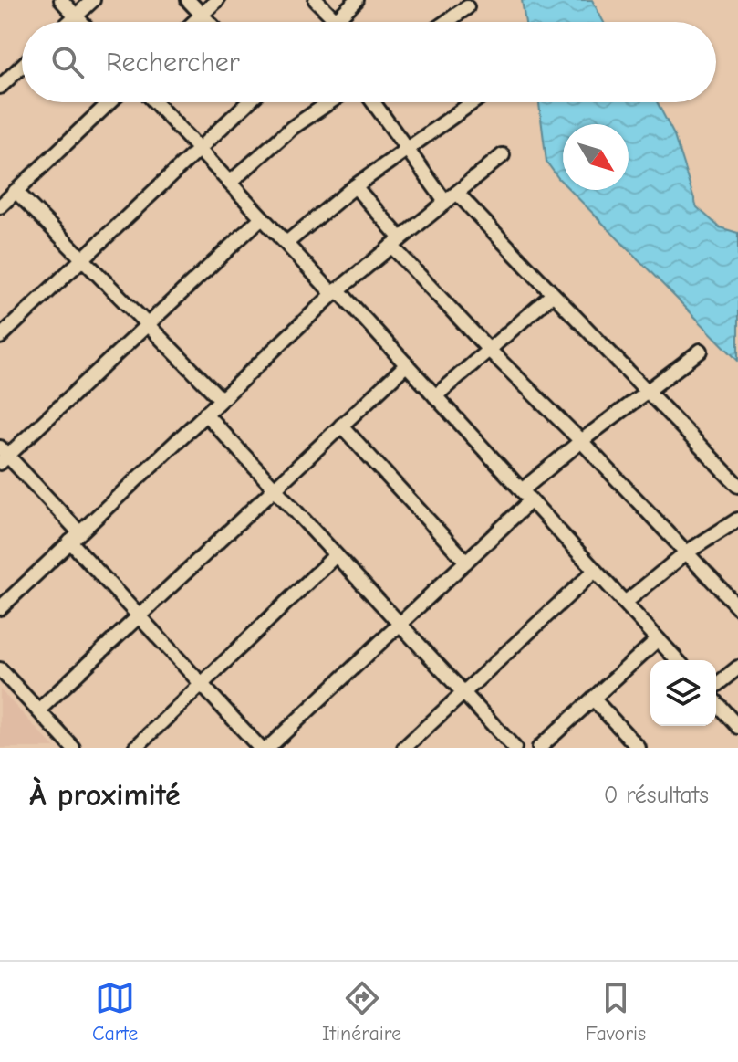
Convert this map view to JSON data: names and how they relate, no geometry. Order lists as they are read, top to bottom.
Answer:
{
  "north": "bottom right",
  "page": {
    "search": "Rechercher",
    "heading": ["À proximité", "0 résultats"],
    "nav": ["Carte", "Itinéraire", "Favoris"]
  }
}
